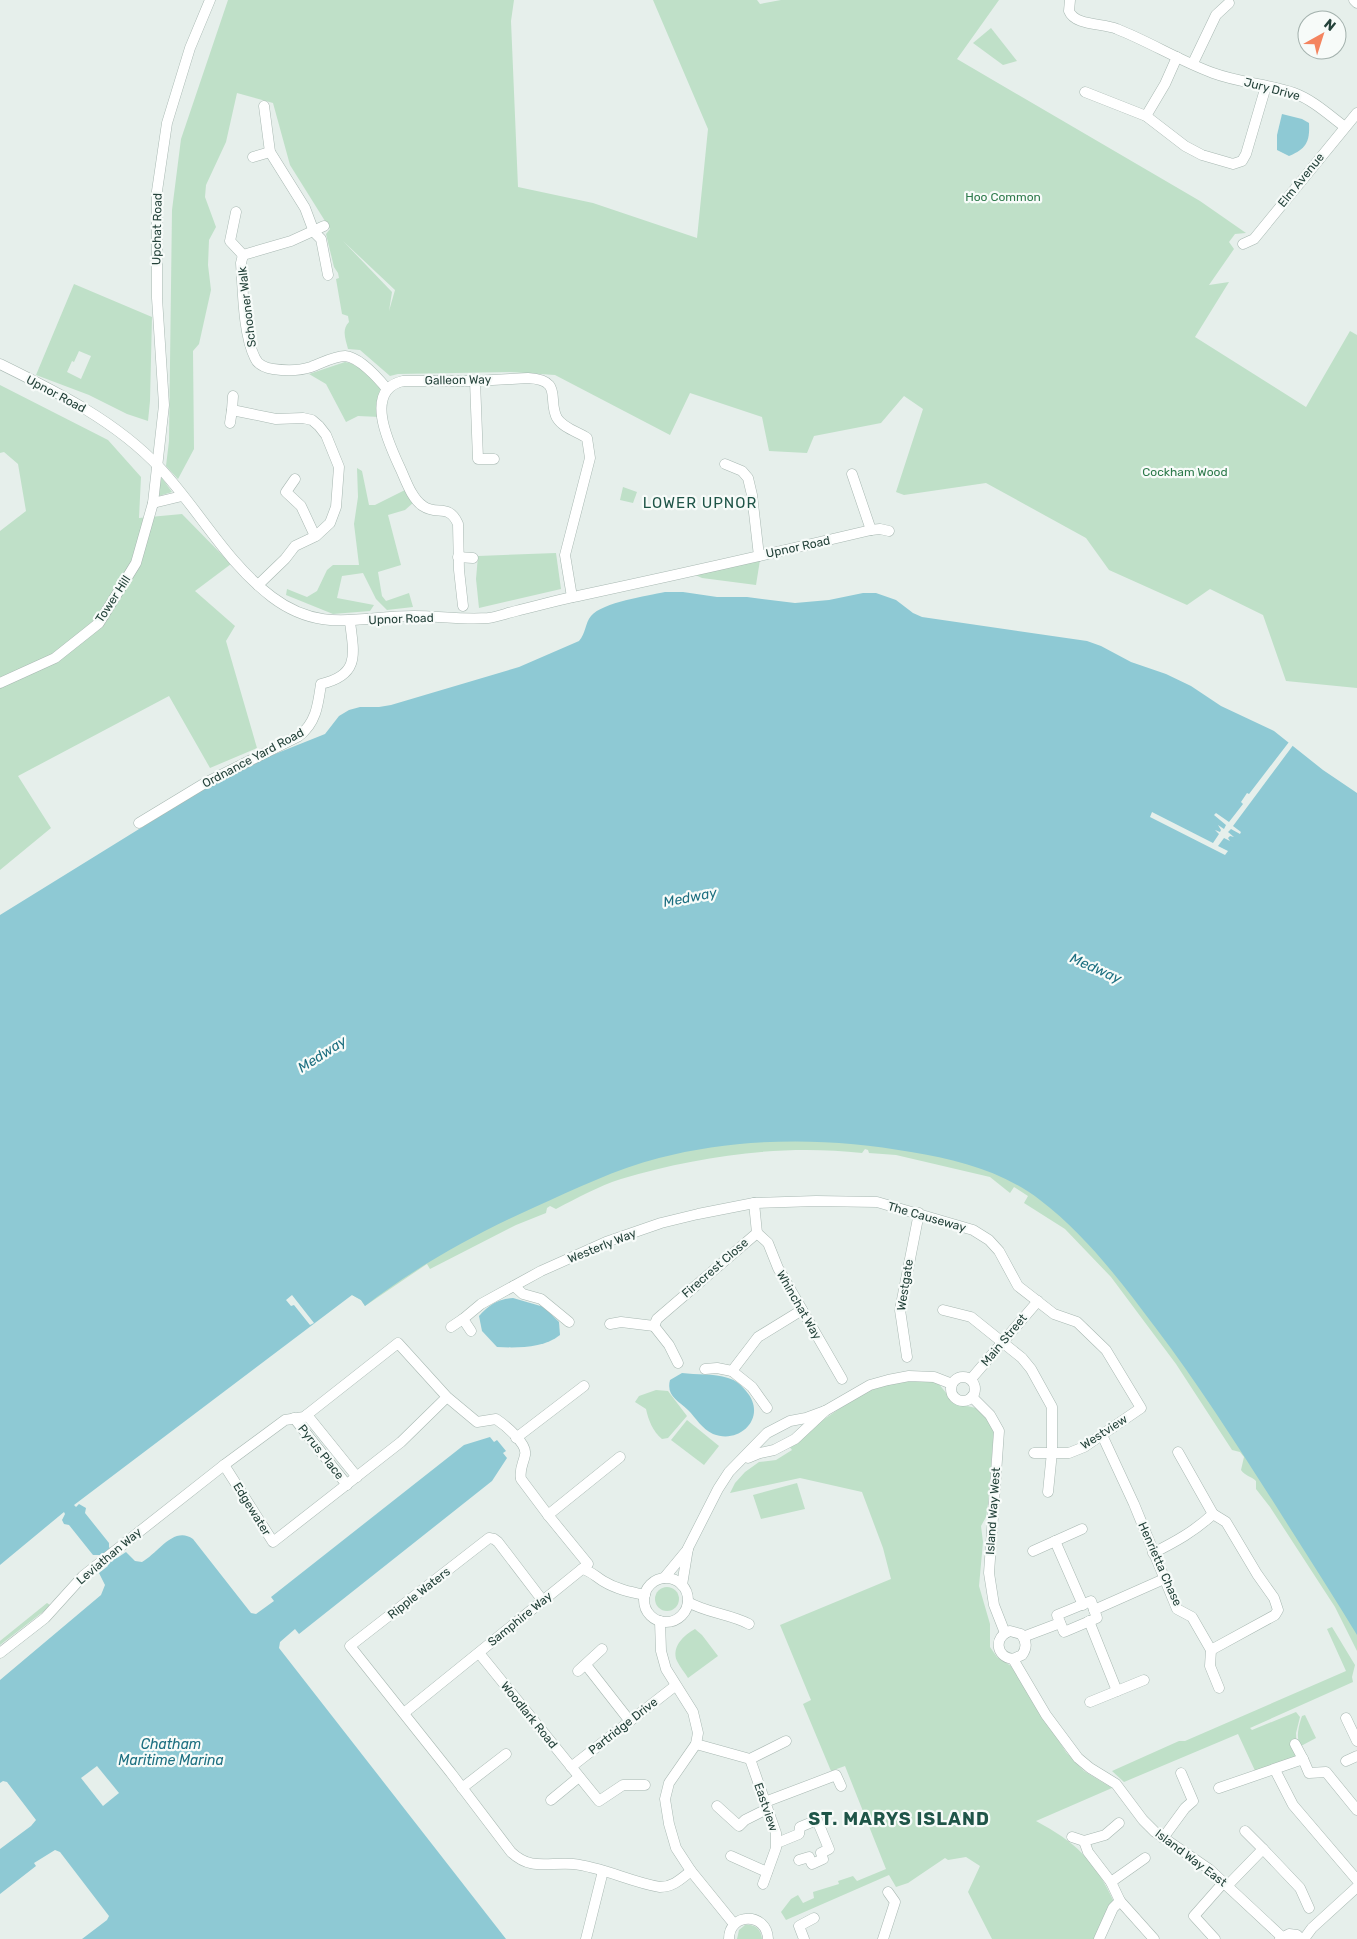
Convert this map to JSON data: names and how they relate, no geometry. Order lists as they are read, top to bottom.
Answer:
{
  "streets": {
    "street": [
      "Jury Drive",
      "Elm Avenue",
      "Upchat Road",
      "Schooner Walk",
      "Galleon Way",
      "Upnor Road",
      "Tower Hill",
      "Ordnance Yard Road",
      "The Causeway",
      "Westerly Way",
      "Firecrest Close",
      "Westgate",
      "Whinchat Way",
      "Main Street",
      "Westview",
      "Pyrus Place",
      "Edgewater",
      "Island Way West",
      "Leviathan Way",
      "Henrietta Chase",
      "Ripple Waters",
      "Samphire Way",
      "Woodlark Road",
      "Partridge Drive",
      "Eastview",
      "Island Way East"
    ]
  },
  "crossings": [
    ["Jury Drive", "Elm Avenue"],
    ["Upchat Road", "Upnor Road"],
    ["Upchat Road", "Tower Hill"],
    ["Schooner Walk", "Galleon Way"],
    ["Galleon Way", "Upnor Road"],
    ["Upnor Road", "Tower Hill"],
    ["Upnor Road", "Ordnance Yard Road"],
    ["The Causeway", "Westerly Way"],
    ["The Causeway", "Firecrest Close"],
    ["The Causeway", "Westgate"],
    ["The Causeway", "Main Street"],
    ["The Causeway", "Westview"],
    ["Westerly Way", "Firecrest Close"],
    ["Firecrest Close", "Whinchat Way"],
    ["Main Street", "Island Way West"],
    ["Westview", "Henrietta Chase"],
    ["Pyrus Place", "Edgewater"],
    ["Edgewater", "Leviathan Way"],
    ["Island Way West", "Island Way East"],
    ["Ripple Waters", "Samphire Way"],
    ["Samphire Way", "Woodlark Road"],
    ["Woodlark Road", "Partridge Drive"]
  ],
  "districts": ["LOWER UPNOR", "ST. MARYS ISLAND"],
  "water": ["Medway", "Chatham Maritime Marina"],
  "parks": ["Hoo Common", "Cockham Wood"],
  "north": "top right"
}
